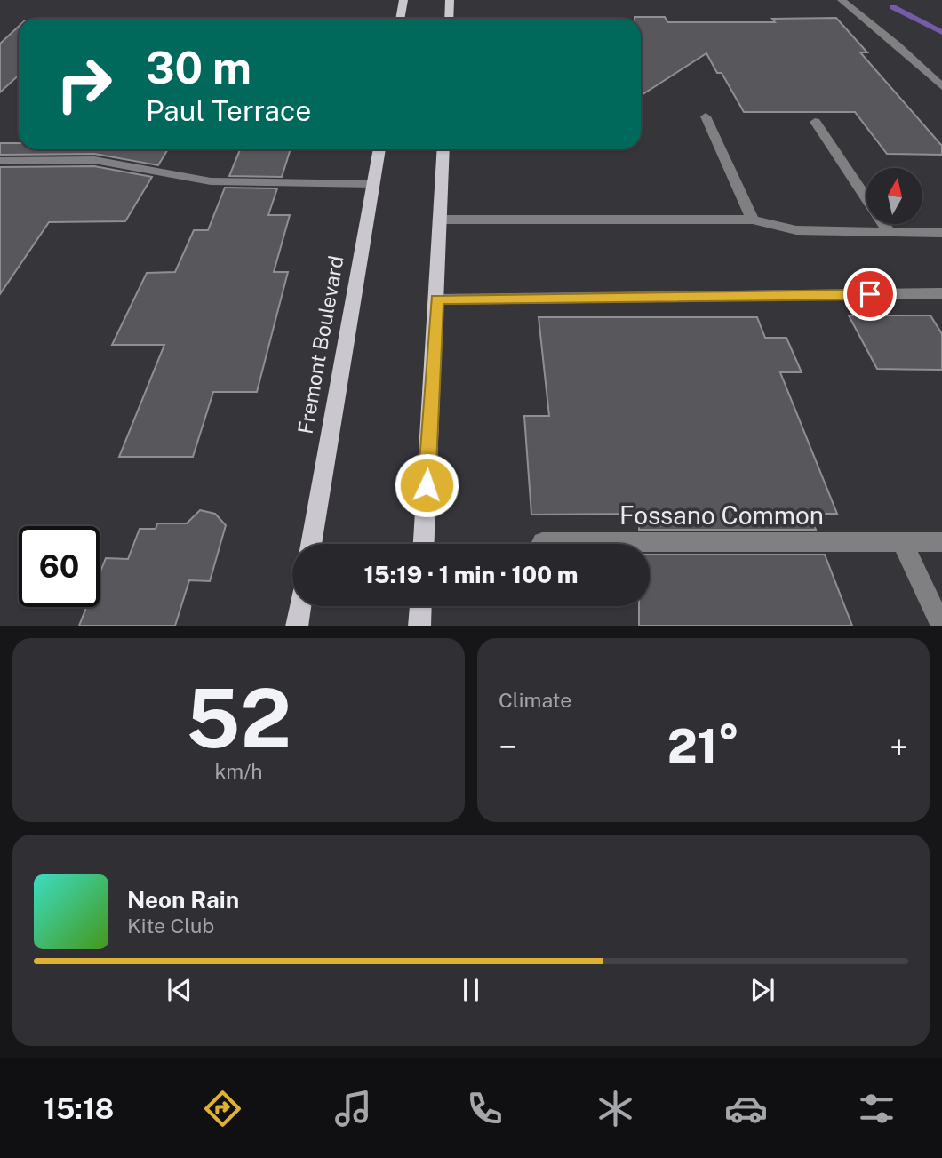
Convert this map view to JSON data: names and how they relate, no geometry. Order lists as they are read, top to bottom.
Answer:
{
  "streets": {
    "main road": ["Fremont Boulevard"],
    "street": ["Fossano Common"]
  },
  "north": "top",
  "page": {
    "turn": ["30 m", "Paul Terrace"],
    "limit": "60",
    "trip": "15:19 · 1 min · 100 m",
    "tile": [
      ["52", "km/h"],
      "Climate"
    ],
    "heat": ["−", "21°", "+"],
    "song": ["Neon Rain", "Kite Club"],
    "tabs": "15:18"
  }
}
